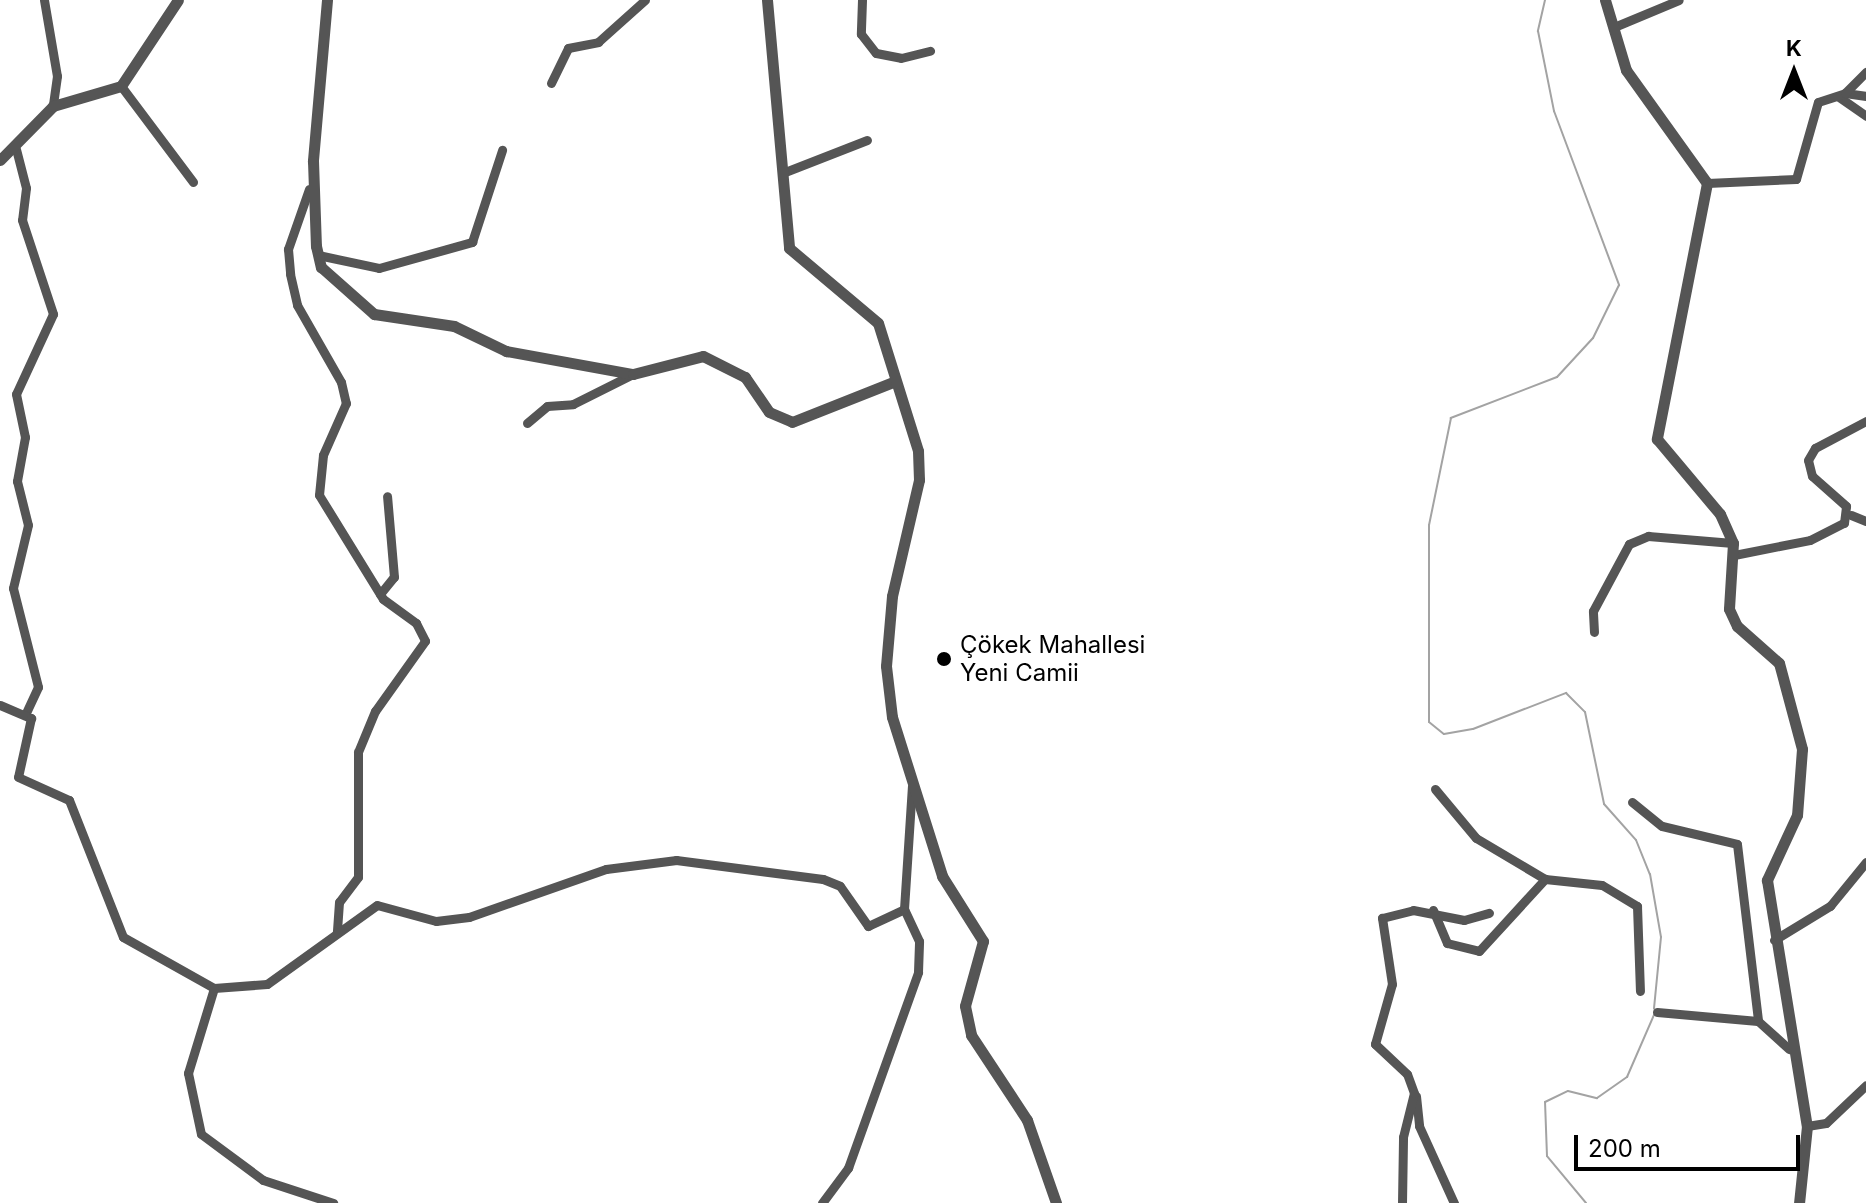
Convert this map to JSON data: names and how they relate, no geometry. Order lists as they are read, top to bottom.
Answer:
{
  "places": ["Çökek Mahallesi Yeni Camii"],
  "scale_bar": "200 m",
  "north": "top"
}
